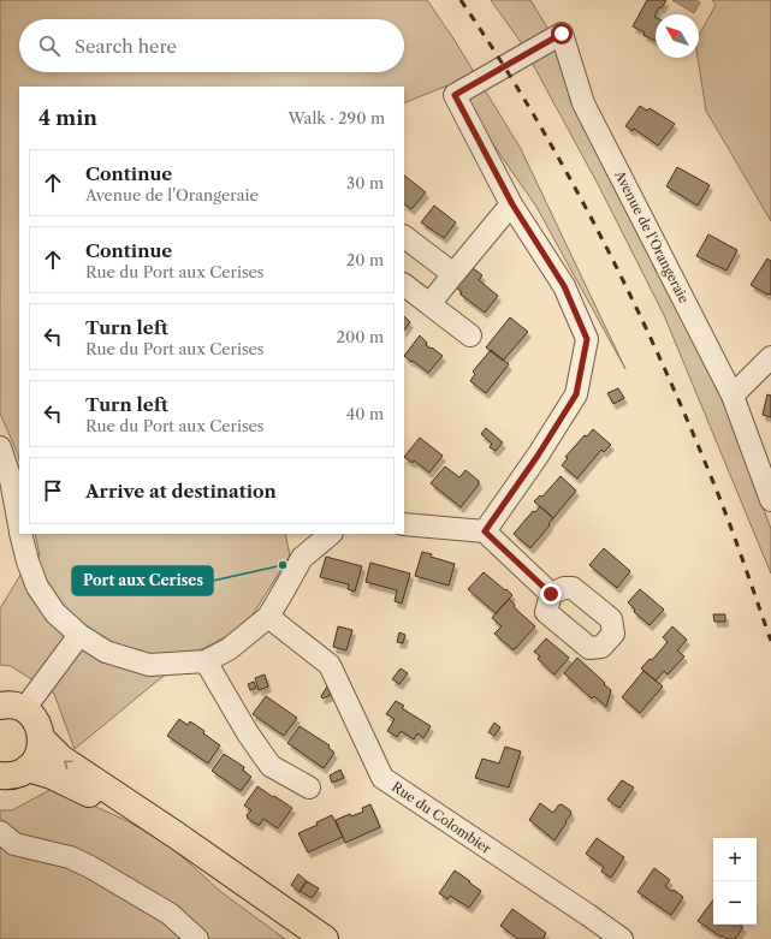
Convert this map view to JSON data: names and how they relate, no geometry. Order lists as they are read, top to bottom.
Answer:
{
  "streets": {
    "street": ["Avenue de l'Orangeraie", "Rue du Colombier"]
  },
  "places": ["Port aux Cerises"],
  "north": "top left",
  "page": {
    "search": "Search here",
    "heading": ["4 min", "Walk · 290 m"],
    "list": [
      ["Continue", "Avenue de l'Orangeraie", "30 m"],
      ["Continue", "Rue du Port aux Cerises", "20 m"],
      ["Turn left", "Rue du Port aux Cerises", "200 m"],
      ["Turn left", "Rue du Port aux Cerises", "40 m"],
      "Arrive at destination"
    ],
    "map_buttons": ["+", "−"]
  }
}
